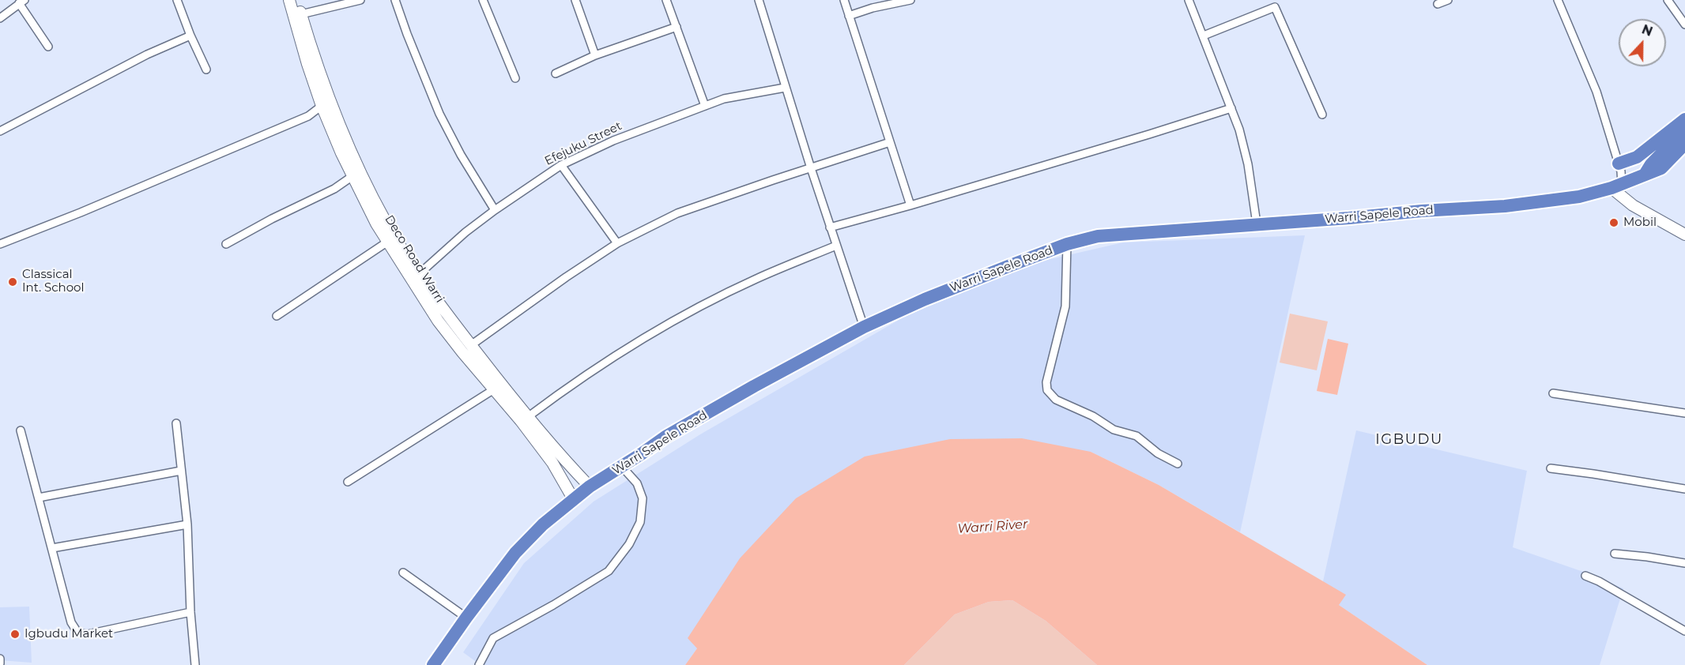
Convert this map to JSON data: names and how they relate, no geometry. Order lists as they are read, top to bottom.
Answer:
{
  "streets": {
    "highway": ["Warri Sapele Road"],
    "main road": ["Deco Road Warri"],
    "street": ["Efejuku Street"]
  },
  "crossings": [
    ["Efejuku Street", "Deco Road Warri"],
    ["Warri Sapele Road", "Deco Road Warri"]
  ],
  "districts": ["IGBUDU"],
  "water": ["Warri River"],
  "places": ["Mobil", "Classical Int. School", "Igbudu Market"],
  "north": "top"
}
